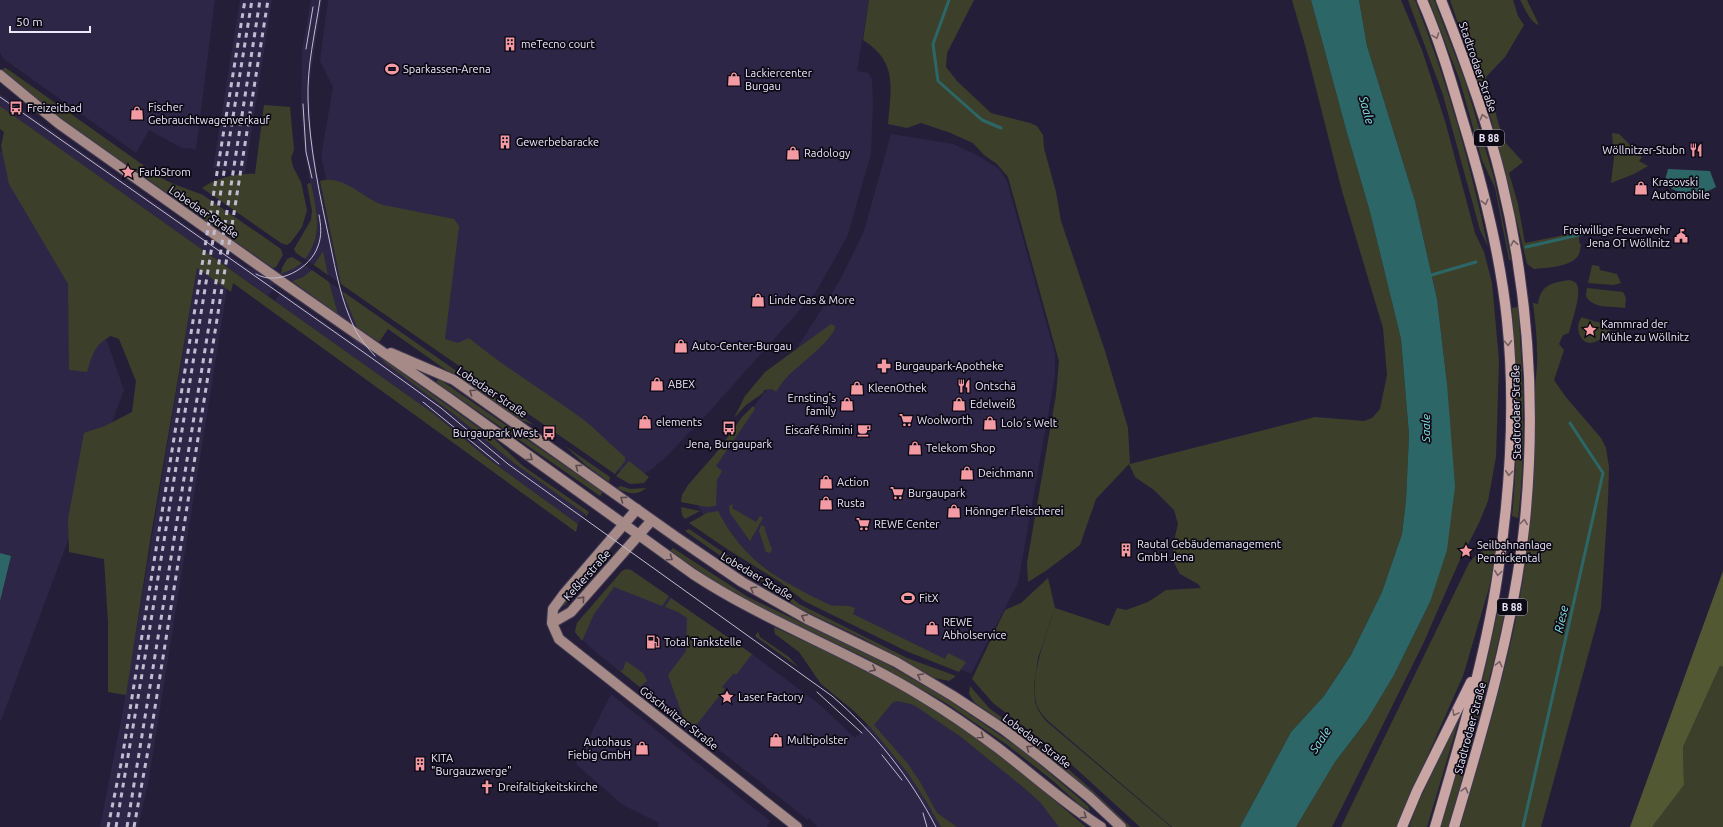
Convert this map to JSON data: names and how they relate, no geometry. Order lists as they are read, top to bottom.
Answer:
{
  "streets": {
    "main road": [
      "Stadtrodaer Straße",
      "B 88",
      "Lobedaer Straße",
      "Keßlerstraße",
      "Göschwitzer Straße"
    ]
  },
  "crossings": [
    ["Lobedaer Straße", "Keßlerstraße"],
    ["Keßlerstraße", "Göschwitzer Straße"]
  ],
  "water": ["Saale", "Riese"],
  "places": {
    "building": [
      "meTecno court",
      "Gewerbebaracke",
      "Rautal Gebäudemanagement GmbH Jena",
      "KITA \"Burgauzwerge\""
    ],
    "sports": ["Sparkassen-Arena", "FitX"],
    "shop": [
      "Lackiercenter Burgau",
      "Fischer Gebrauchtwagenverkauf",
      "Radology",
      "Krasovski Automobile",
      "Linde Gas & More",
      "Auto-Center-Burgau",
      "ABEX",
      "KleenOthek",
      "Ernsting's family",
      "Edelweiß",
      "elements",
      "Lolo´s Welt",
      "Telekom Shop",
      "Deichmann",
      "Action",
      "Rusta",
      "Hönnger Fleischerei",
      "REWE Abholservice",
      "Multipolster",
      "Autohaus Fiebig GmbH"
    ],
    "bus stop": ["Freizeitbad", "Jena, Burgaupark", "Burgaupark West"],
    "restaurant": ["Wöllnitzer-Stubn", "Ontschä"],
    "place": [
      "FarbStrom",
      "Kammrad der Mühle zu Wöllnitz",
      "Seilbahnanlage Pennickental",
      "Laser Factory"
    ],
    "public building": ["Freiwillige Feuerwehr Jena OT Wöllnitz"],
    "pharmacy": ["Burgaupark-Apotheke"],
    "supermarket": ["Woolworth", "Burgaupark", "REWE Center"],
    "cafe": ["Eiscafé Rimini"],
    "fuel station": ["Total Tankstelle"],
    "church": ["Dreifaltigkeitskirche"]
  },
  "scale_bar": "50 m"
}
